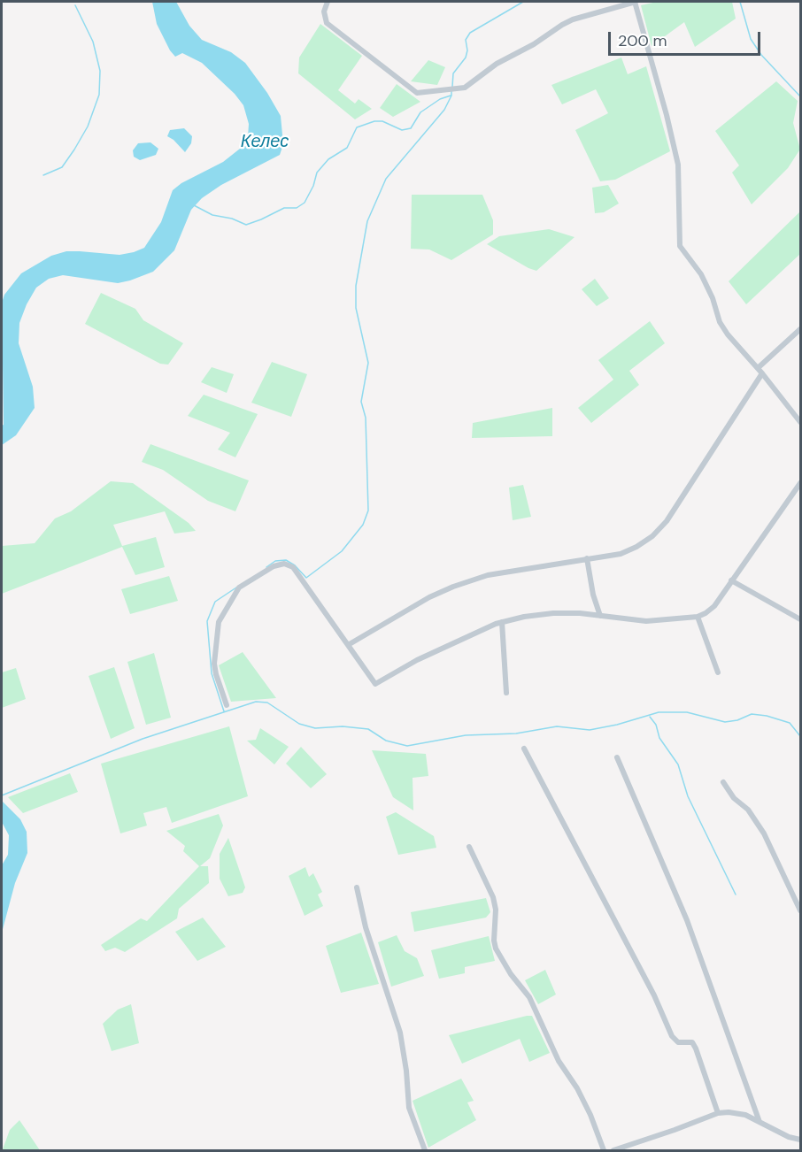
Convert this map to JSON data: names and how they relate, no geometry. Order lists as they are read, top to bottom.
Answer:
{
  "water": ["Келес"],
  "scale_bar": "200 m"
}
